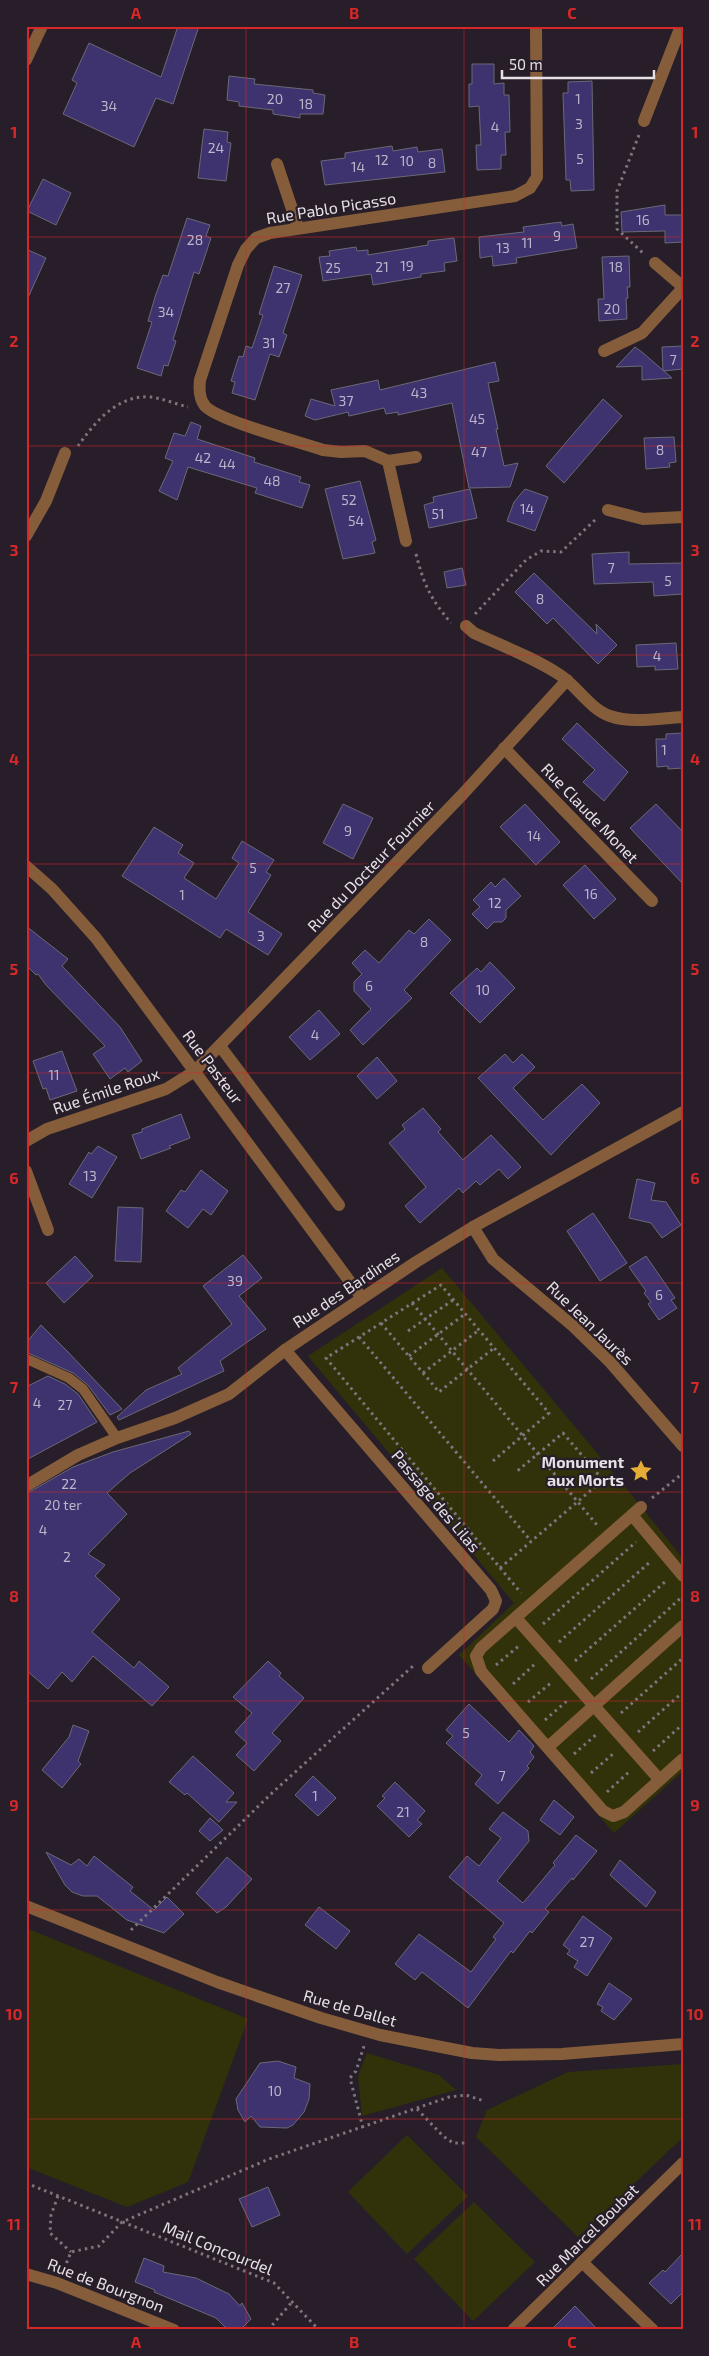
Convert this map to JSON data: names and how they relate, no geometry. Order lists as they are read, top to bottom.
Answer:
{
  "streets": {
    "street": [
      "Rue Pablo Picasso",
      "Rue Claude Monet",
      "Rue du Docteur Fournier",
      "Rue Pasteur",
      "Rue Émile Roux",
      "Rue des Bardines",
      "Rue Jean Jaurès",
      "Passage des Lilas",
      "Rue de Dallet",
      "Rue Marcel Boubat",
      "Rue de Bourgnon"
    ],
    "path": ["Mail Concourdel"]
  },
  "crossings": [
    ["Rue Claude Monet", "Rue du Docteur Fournier"],
    ["Rue du Docteur Fournier", "Rue Pasteur"],
    ["Rue du Docteur Fournier", "Rue Émile Roux"],
    ["Rue Pasteur", "Rue Émile Roux"],
    ["Rue Pasteur", "Rue des Bardines"],
    ["Rue des Bardines", "Rue Jean Jaurès"],
    ["Rue des Bardines", "Passage des Lilas"]
  ],
  "places": {
    "place": ["Monument aux Morts"]
  },
  "house_numbers": [
    "20",
    "1",
    "18",
    "34",
    "3",
    "4",
    "24",
    "5",
    "12",
    "10",
    "8",
    "14",
    "16",
    "9",
    "28",
    "11",
    "13",
    "19",
    "21",
    "18",
    "25",
    "27",
    "20",
    "34",
    "31",
    "7",
    "43",
    "37",
    "45",
    "8",
    "47",
    "42",
    "44",
    "48",
    "52",
    "14",
    "51",
    "54",
    "7",
    "5",
    "8",
    "4",
    "1",
    "9",
    "14",
    "5",
    "16",
    "1",
    "12",
    "3",
    "8",
    "6",
    "10",
    "4",
    "11",
    "13",
    "39",
    "6",
    "4",
    "27",
    "22",
    "20 ter",
    "4",
    "2",
    "5",
    "7",
    "1",
    "21",
    "27",
    "10"
  ],
  "scale_bar": "50 m",
  "grid": {
    "columns": ["A", "B", "C"],
    "rows": [
      "1",
      "2",
      "3",
      "4",
      "5",
      "6",
      "7",
      "8",
      "9",
      "10",
      "11"
    ]
  }
}
